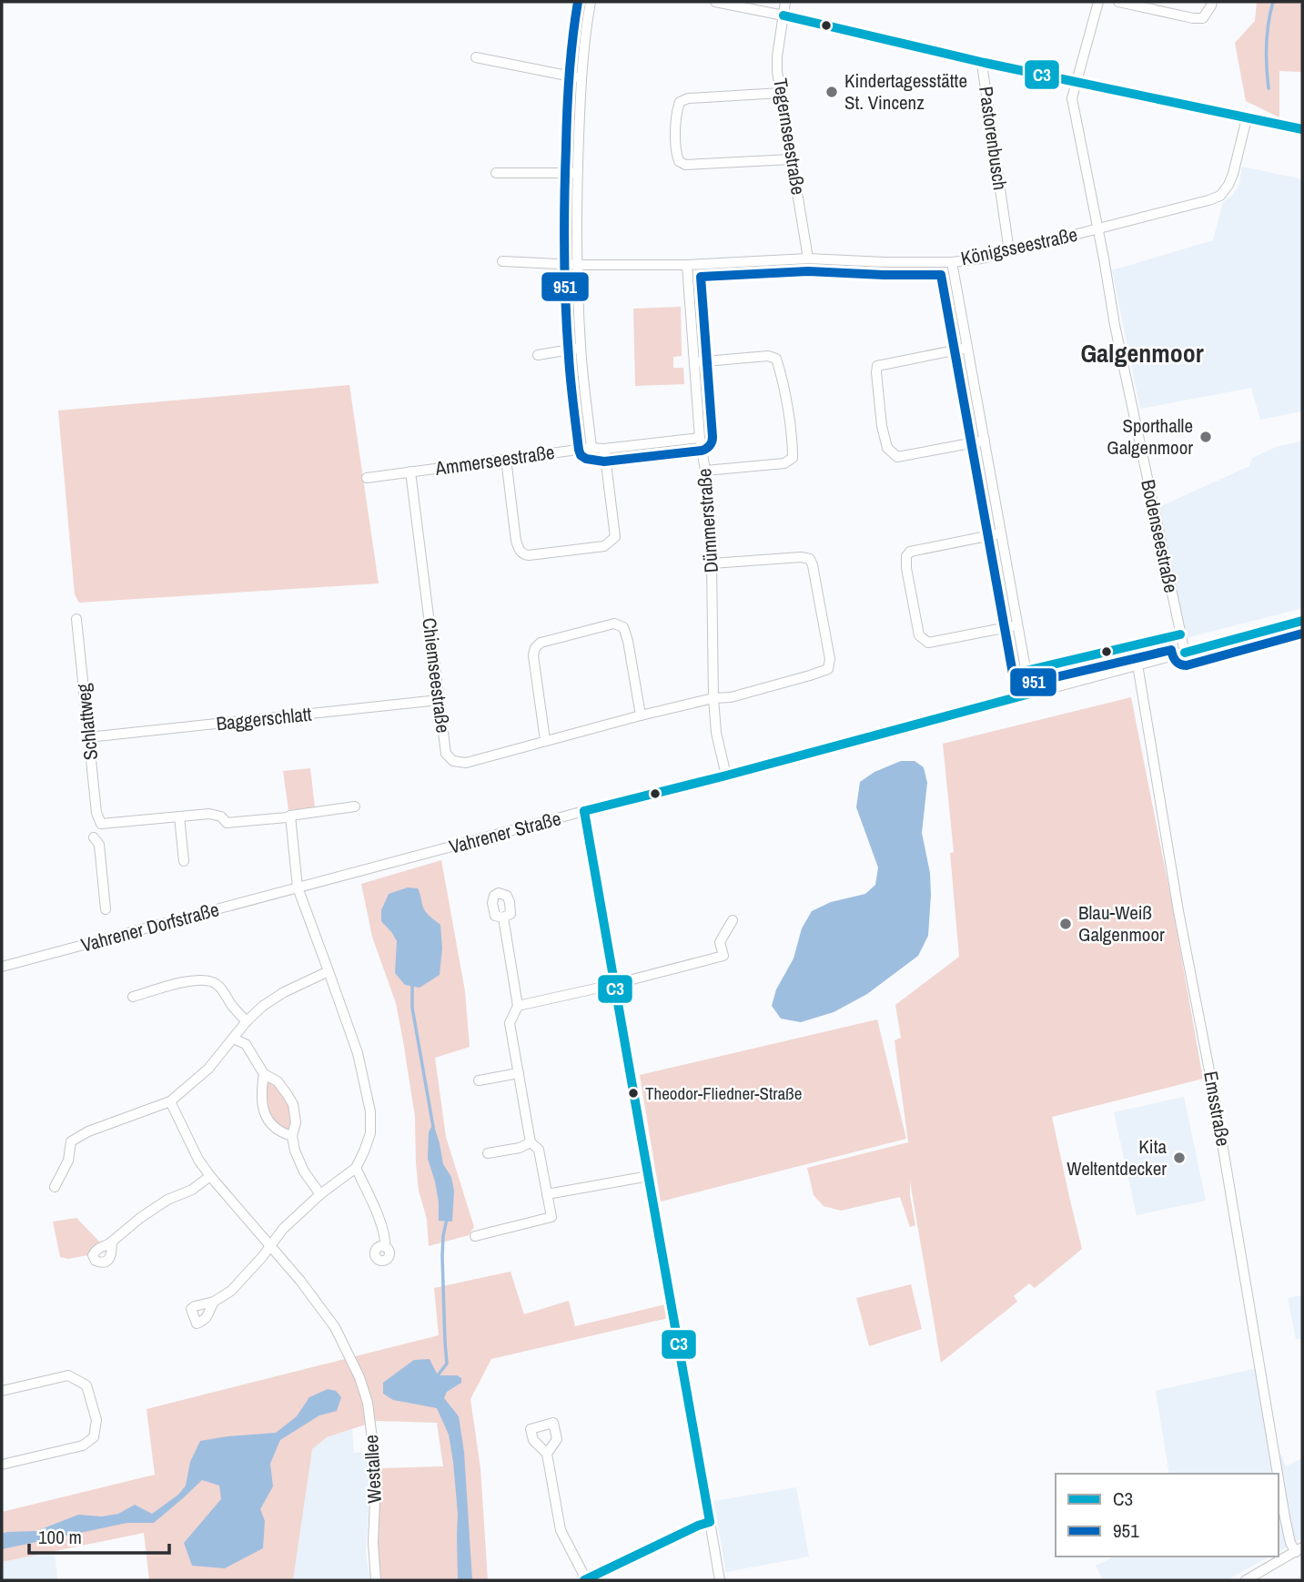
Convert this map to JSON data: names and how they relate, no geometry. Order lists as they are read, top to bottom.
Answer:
{
  "streets": {
    "street": [
      "Tegernseestraße",
      "Pastorenbusch",
      "Königsseestraße",
      "Ammerseestraße",
      "Dümmerstraße",
      "Bodenseestraße",
      "Chiemseestraße",
      "Baggerschlatt",
      "Schlattweg",
      "Vahrener Straße",
      "Vahrener Dorfstraße",
      "Emsstraße",
      "Westallee"
    ]
  },
  "crossings": [
    ["Tegernseestraße", "Königsseestraße"],
    ["Pastorenbusch", "Königsseestraße"],
    ["Königsseestraße", "Dümmerstraße"],
    ["Königsseestraße", "Bodenseestraße"],
    ["Ammerseestraße", "Dümmerstraße"],
    ["Ammerseestraße", "Chiemseestraße"],
    ["Dümmerstraße", "Chiemseestraße"],
    ["Dümmerstraße", "Vahrener Straße"],
    ["Bodenseestraße", "Vahrener Straße"],
    ["Chiemseestraße", "Baggerschlatt"],
    ["Baggerschlatt", "Schlattweg"],
    ["Vahrener Straße", "Vahrener Dorfstraße"],
    ["Vahrener Straße", "Emsstraße"]
  ],
  "districts": ["Galgenmoor"],
  "places": [
    "Kindertagesstätte St. Vincenz",
    "Sporthalle Galgenmoor",
    "Blau-Weiß Galgenmoor",
    "Theodor-Fliedner-Straße",
    "Kita Weltentdecker"
  ],
  "lines": ["transit line 951", "transit line C3"],
  "legend": ["C3", "951"],
  "scale_bar": "100 m"
}
